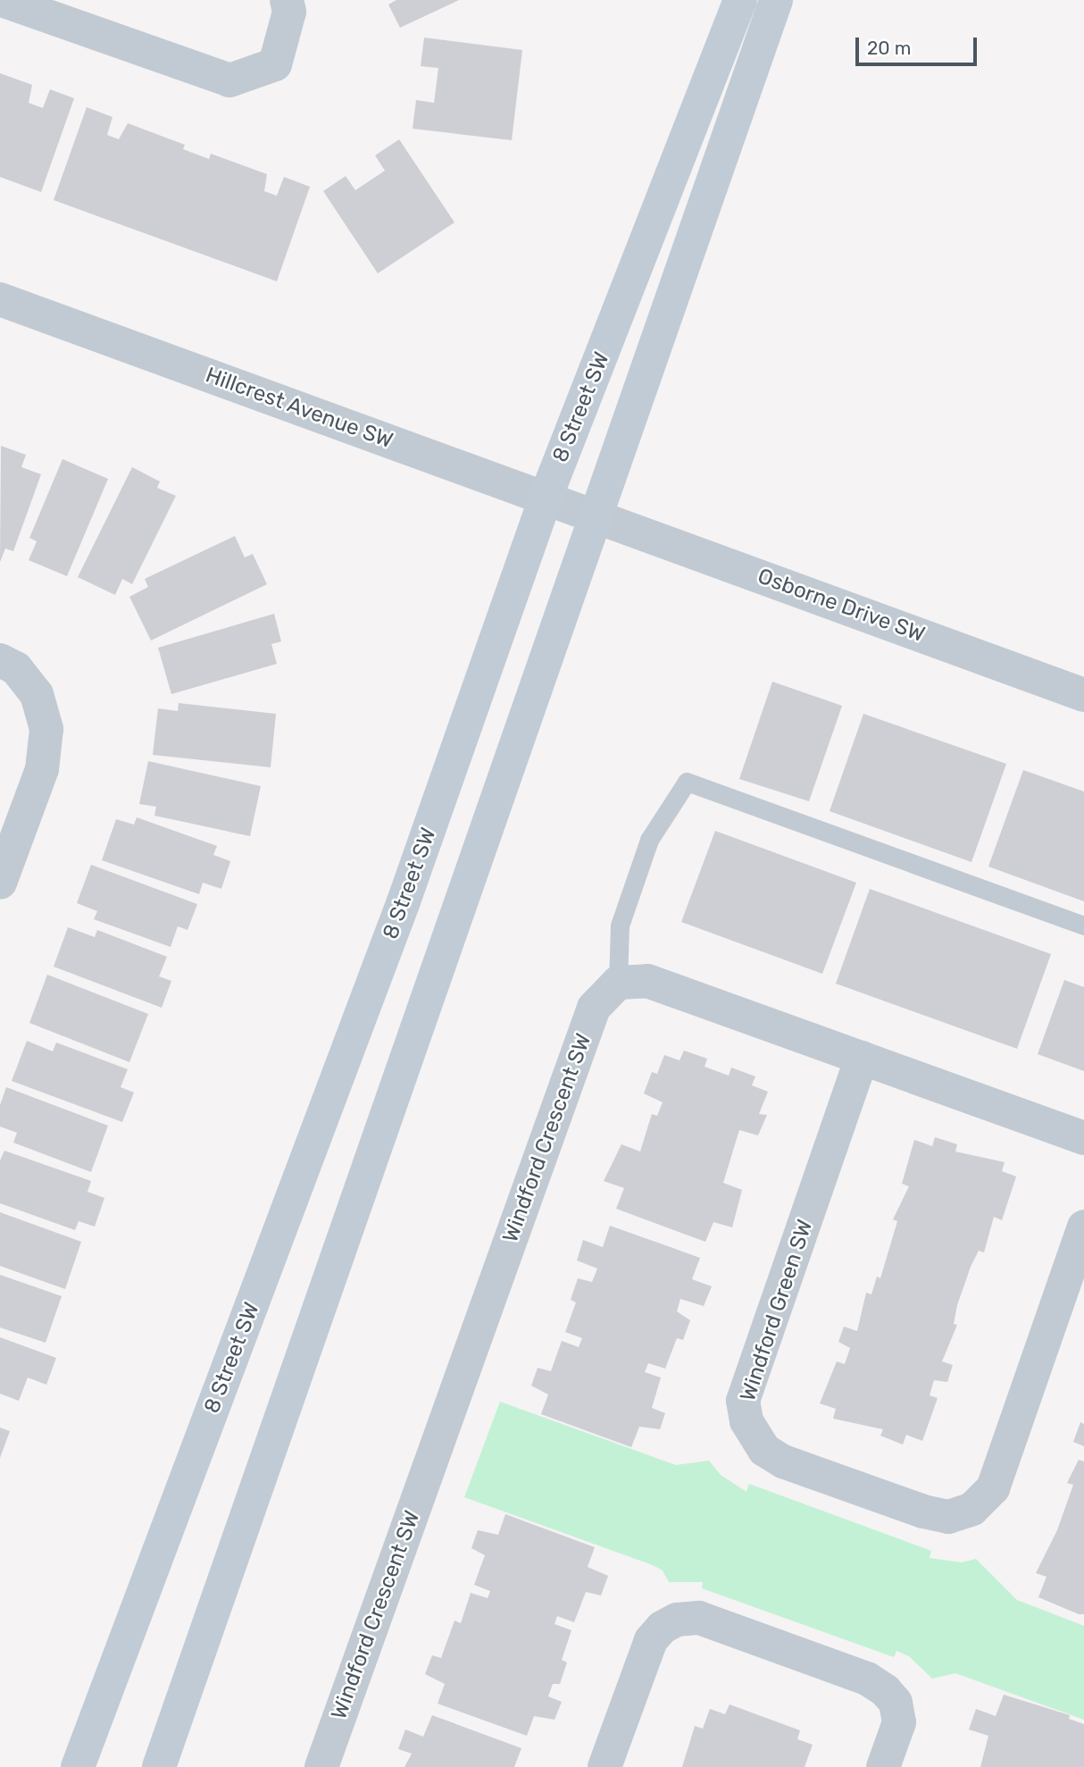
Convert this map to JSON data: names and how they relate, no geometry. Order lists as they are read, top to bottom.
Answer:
{
  "streets": {
    "main road": ["8 Street SW"],
    "street": [
      "Hillcrest Avenue SW",
      "Osborne Drive SW",
      "Windford Crescent SW",
      "Windford Green SW"
    ]
  },
  "crossings": [
    ["8 Street SW", "Hillcrest Avenue SW"],
    ["Hillcrest Avenue SW", "Osborne Drive SW"]
  ],
  "scale_bar": "20 m"
}
